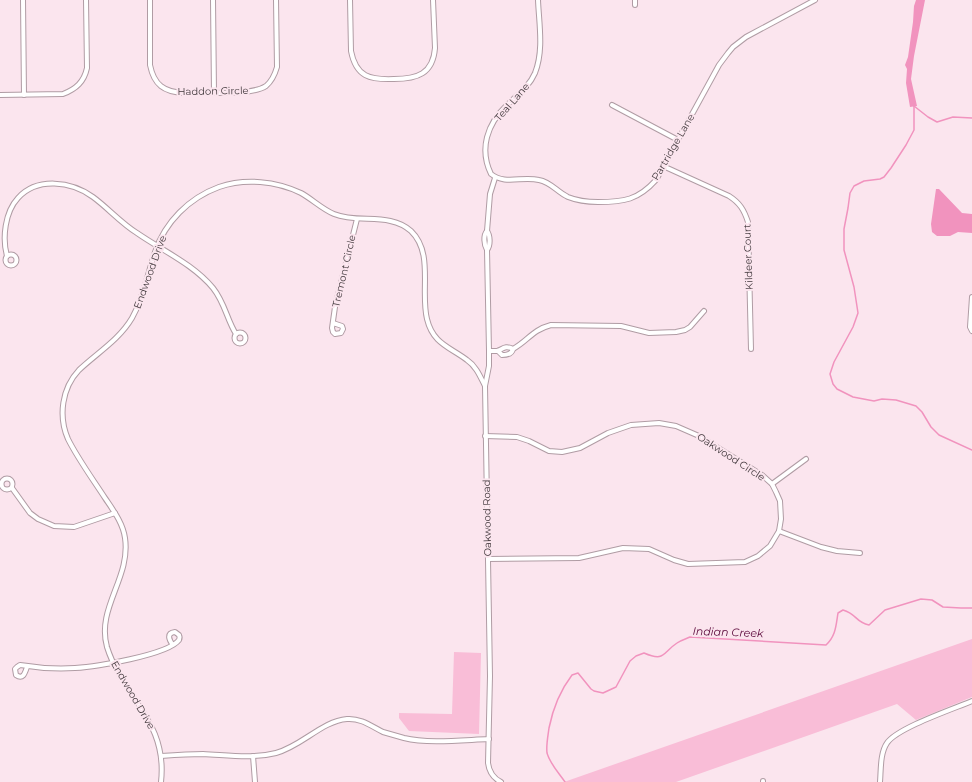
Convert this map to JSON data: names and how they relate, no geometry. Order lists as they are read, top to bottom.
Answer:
{
  "streets": {
    "street": [
      "Haddon Circle",
      "Teal Lane",
      "Partridge Lane",
      "Kildeer Court",
      "Tremont Circle",
      "Endwood Drive",
      "Oakwood Circle",
      "Oakwood Road"
    ]
  },
  "crossings": [
    ["Teal Lane", "Partridge Lane"],
    ["Teal Lane", "Oakwood Road"],
    ["Partridge Lane", "Kildeer Court"],
    ["Partridge Lane", "Oakwood Road"],
    ["Tremont Circle", "Endwood Drive"],
    ["Endwood Drive", "Oakwood Road"],
    ["Oakwood Circle", "Oakwood Road"]
  ],
  "water": ["Indian Creek"]
}
